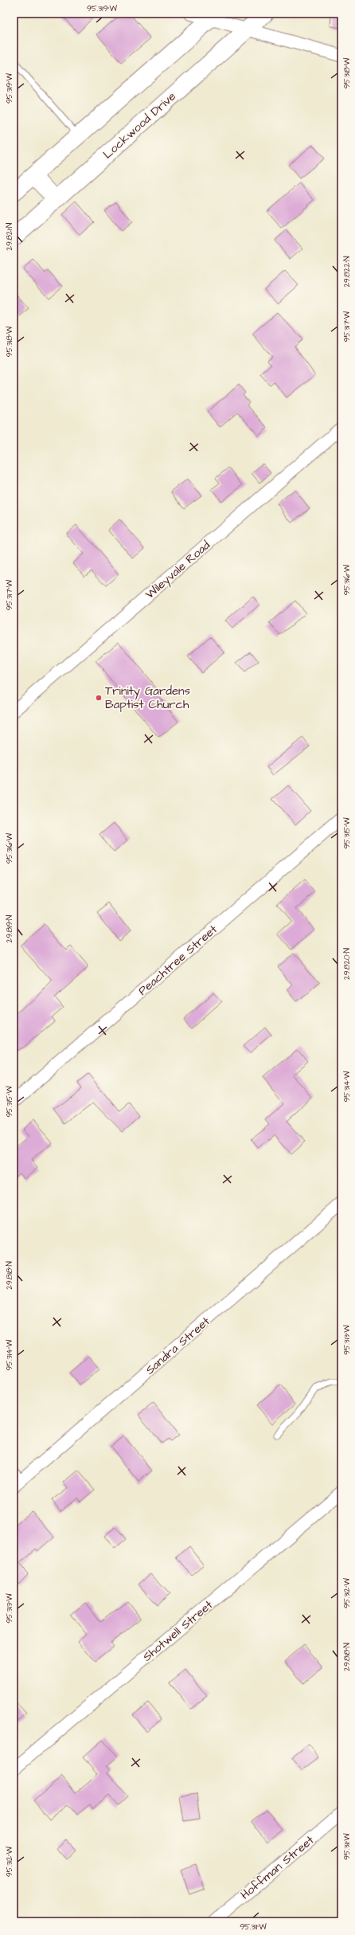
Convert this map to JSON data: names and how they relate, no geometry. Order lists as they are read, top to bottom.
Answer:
{
  "streets": {
    "main road": ["Lockwood Drive"],
    "street": [
      "Wileyvale Road",
      "Peachtree Street",
      "Sandra Street",
      "Shotwell Street",
      "Hoffman Street"
    ]
  },
  "places": ["Trinity Gardens Baptist Church"],
  "coordinates": [
    "95.319°W",
    "95.318°W",
    "29.821°N",
    "29.822°N",
    "95.317°W",
    "95.316°W",
    "95.315°W",
    "29.819°N",
    "29.820°N",
    "95.314°W",
    "29.818°N",
    "95.313°W",
    "95.312°W",
    "95.311°W"
  ]
}
